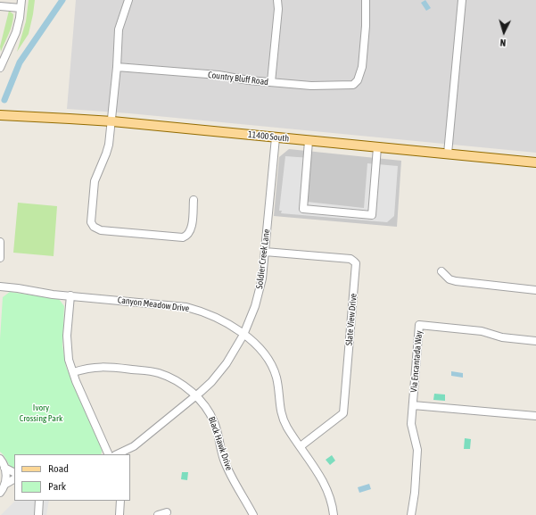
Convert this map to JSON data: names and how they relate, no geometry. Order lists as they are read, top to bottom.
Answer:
{
  "streets": {
    "main road": ["11400 South"],
    "street": [
      "Country Bluff Road",
      "Soldier Creek Lane",
      "Canyon Meadow Drive",
      "Slate View Drive",
      "Via Encantada Way",
      "Black Hawk Drive"
    ]
  },
  "crossings": [
    ["11400 South", "Soldier Creek Lane"],
    ["Soldier Creek Lane", "Canyon Meadow Drive"],
    ["Soldier Creek Lane", "Slate View Drive"],
    ["Soldier Creek Lane", "Black Hawk Drive"],
    ["Canyon Meadow Drive", "Slate View Drive"]
  ],
  "parks": ["Ivory Crossing Park"],
  "legend": ["Road", "Park"],
  "north": "bottom"
}
